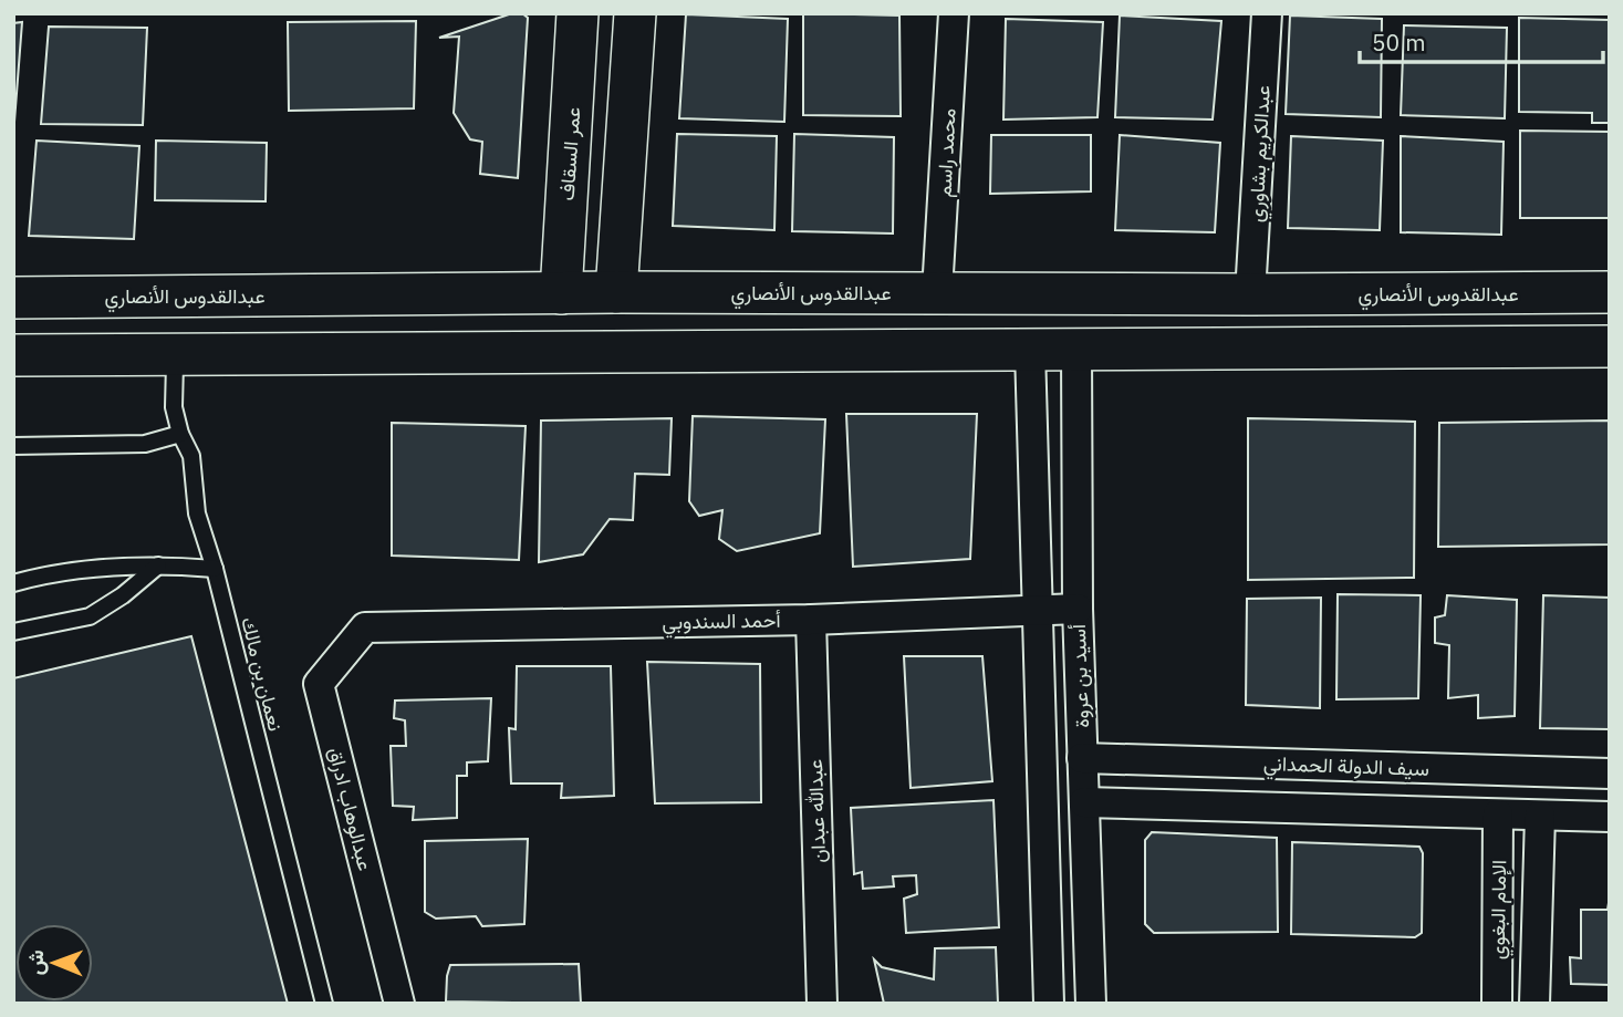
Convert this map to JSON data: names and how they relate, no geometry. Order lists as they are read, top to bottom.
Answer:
{
  "streets": {
    "street": [
      "محمد راسم",
      "عمر السقاف",
      "عبدالكريم بشاوري",
      "عبدالقدوس الأنصاري",
      "أحمد السندوبي",
      "أسيد بن عروة",
      "سيف الدولة الحمداني",
      "عبدالوهاب ادراق",
      "عبدالله عبدان",
      "الإمام البغوي"
    ],
    "lane": ["نعمان بن مالك"]
  },
  "crossings": [
    ["محمد راسم", "عبدالقدوس الأنصاري"],
    ["عمر السقاف", "عبدالقدوس الأنصاري"],
    ["عبدالكريم بشاوري", "عبدالقدوس الأنصاري"],
    ["أحمد السندوبي", "أسيد بن عروة"],
    ["أحمد السندوبي", "عبدالوهاب ادراق"],
    ["أحمد السندوبي", "عبدالله عبدان"],
    ["أسيد بن عروة", "سيف الدولة الحمداني"]
  ],
  "scale_bar": "50 m",
  "north": "left"
}
